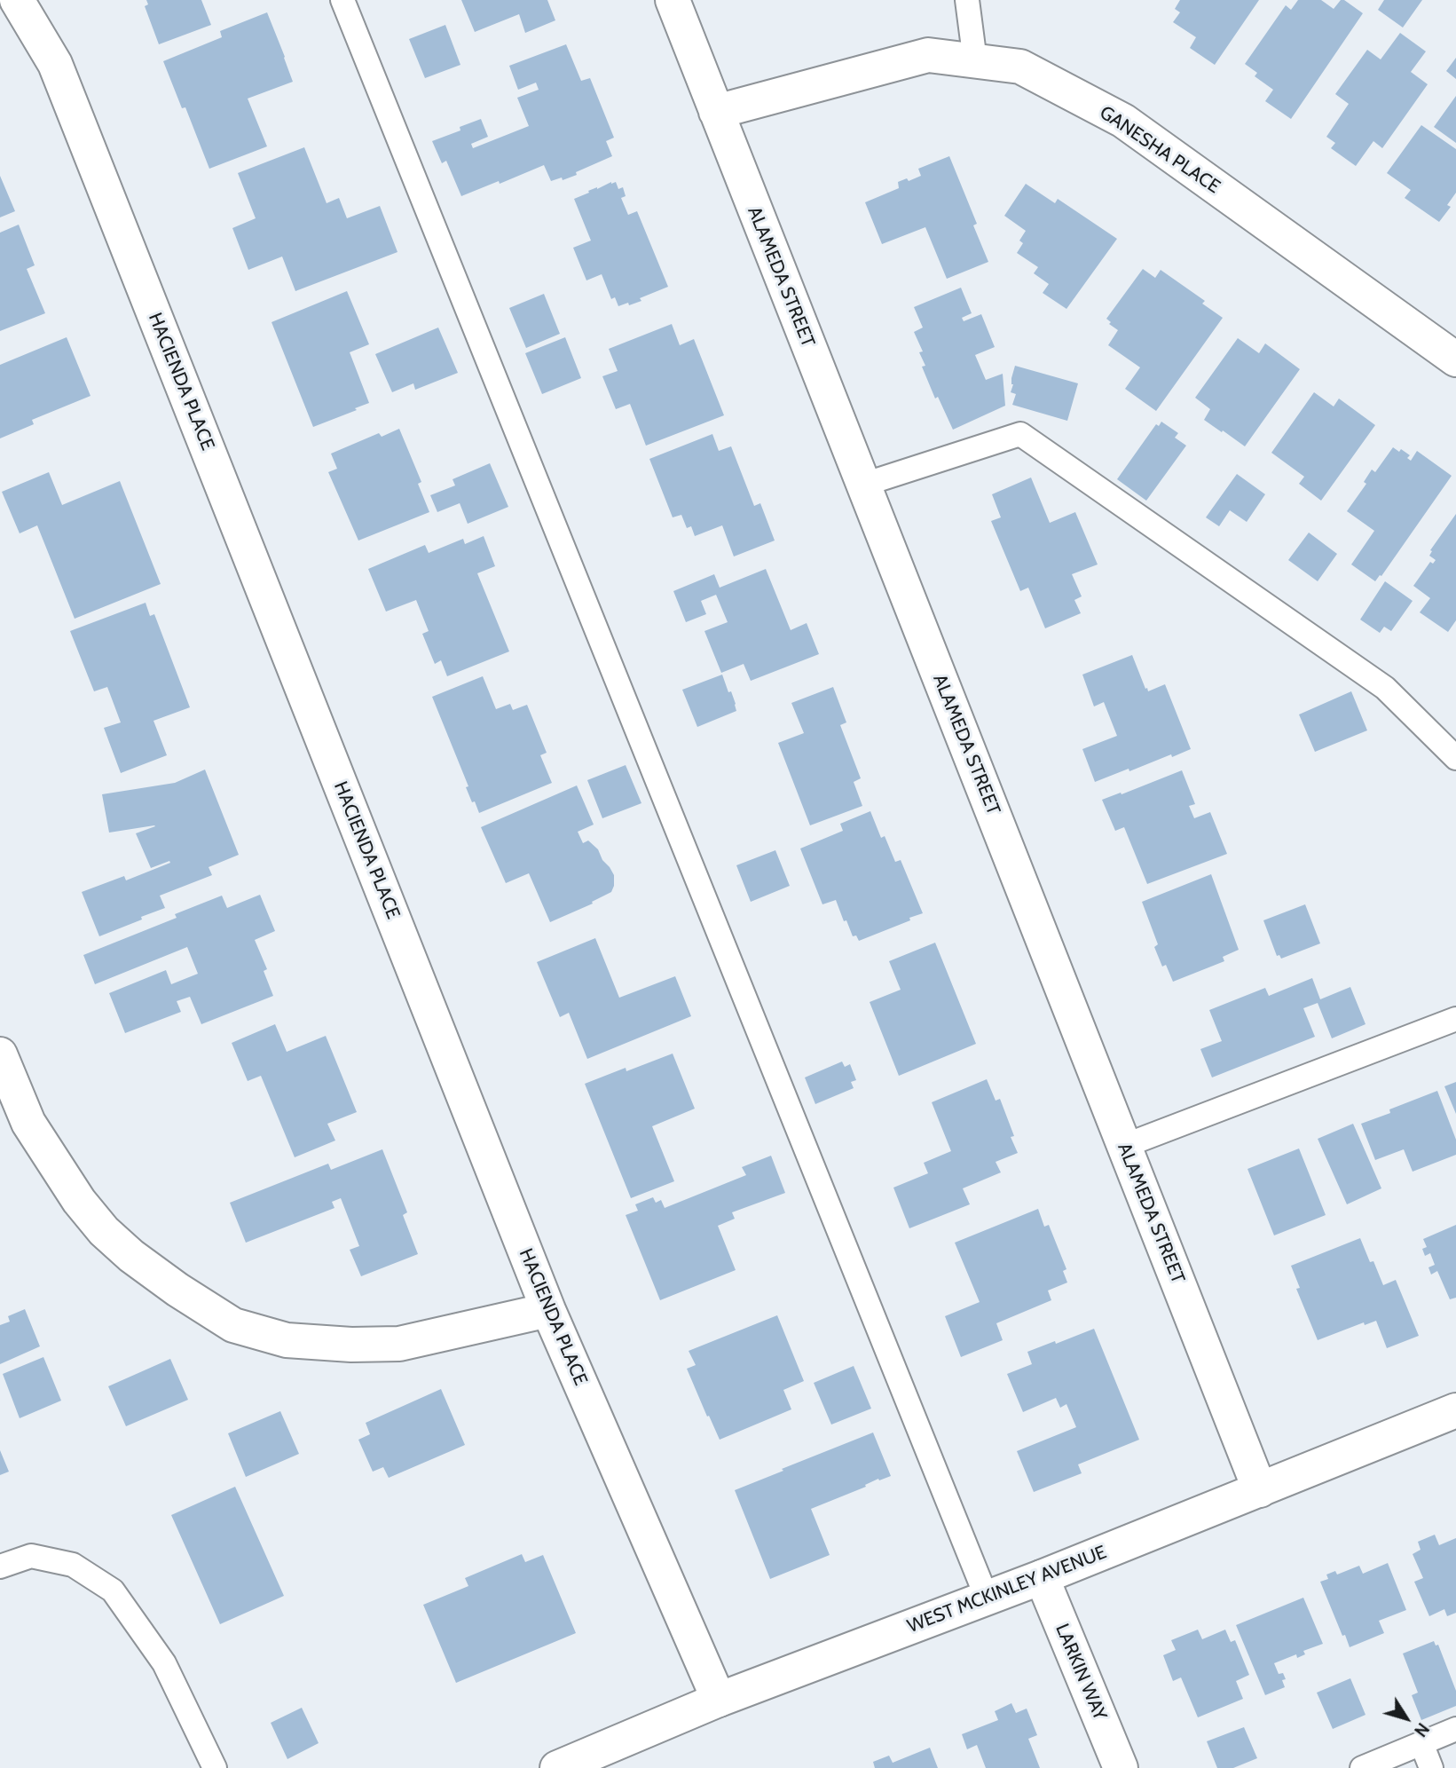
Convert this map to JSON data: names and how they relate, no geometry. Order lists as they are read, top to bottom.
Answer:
{
  "streets": {
    "street": [
      "GANESHA PLACE",
      "ALAMEDA STREET",
      "HACIENDA PLACE",
      "WEST MCKINLEY AVENUE",
      "LARKIN WAY"
    ]
  },
  "crossings": [
    ["GANESHA PLACE", "ALAMEDA STREET"],
    ["ALAMEDA STREET", "WEST MCKINLEY AVENUE"],
    ["HACIENDA PLACE", "WEST MCKINLEY AVENUE"],
    ["WEST MCKINLEY AVENUE", "LARKIN WAY"]
  ],
  "north": "bottom right"
}
